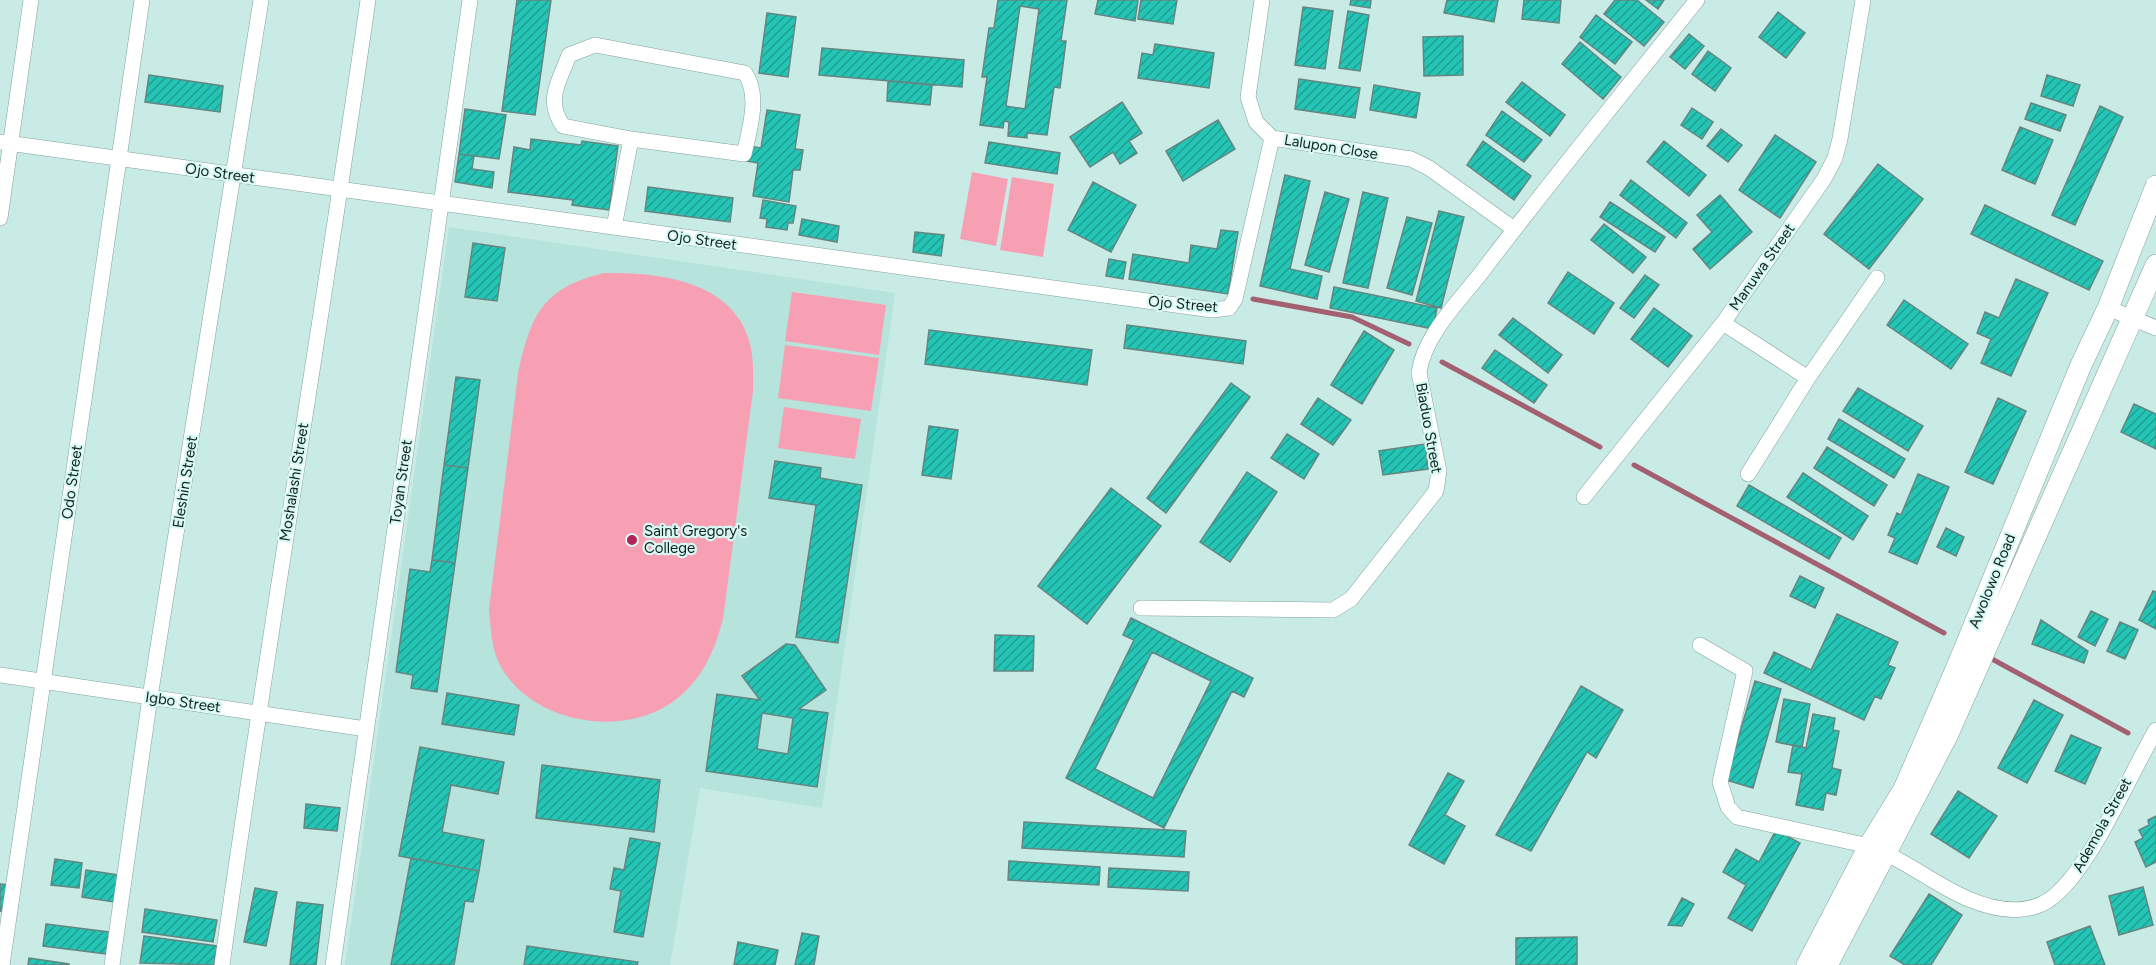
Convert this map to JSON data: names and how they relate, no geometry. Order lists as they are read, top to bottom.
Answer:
{
  "streets": {
    "main road": ["Awolowo Road"],
    "street": [
      "Lalupon Close",
      "Ojo Street",
      "Manuwa Street",
      "Biaduo Street",
      "Odo Street",
      "Eleshin Street",
      "Moshalashi Street",
      "Toyan Street",
      "Igbo Street",
      "Ademola Street"
    ]
  },
  "crossings": [
    ["Lalupon Close", "Ojo Street"],
    ["Lalupon Close", "Biaduo Street"],
    ["Ojo Street", "Odo Street"],
    ["Ojo Street", "Eleshin Street"],
    ["Ojo Street", "Moshalashi Street"],
    ["Ojo Street", "Toyan Street"],
    ["Odo Street", "Igbo Street"],
    ["Eleshin Street", "Igbo Street"],
    ["Moshalashi Street", "Igbo Street"],
    ["Toyan Street", "Igbo Street"],
    ["Awolowo Road", "Ademola Street"]
  ],
  "places": ["Saint Gregory's College"]
}
